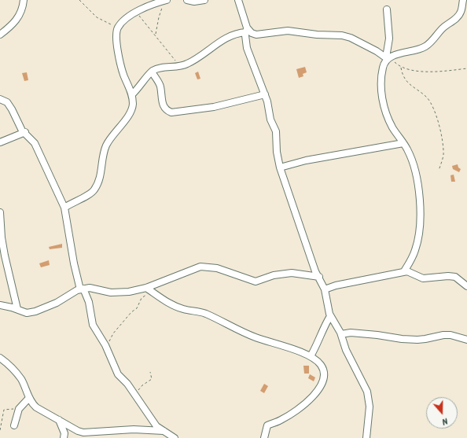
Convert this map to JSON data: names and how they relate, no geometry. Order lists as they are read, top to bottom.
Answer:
{
  "north": "bottom"
}
